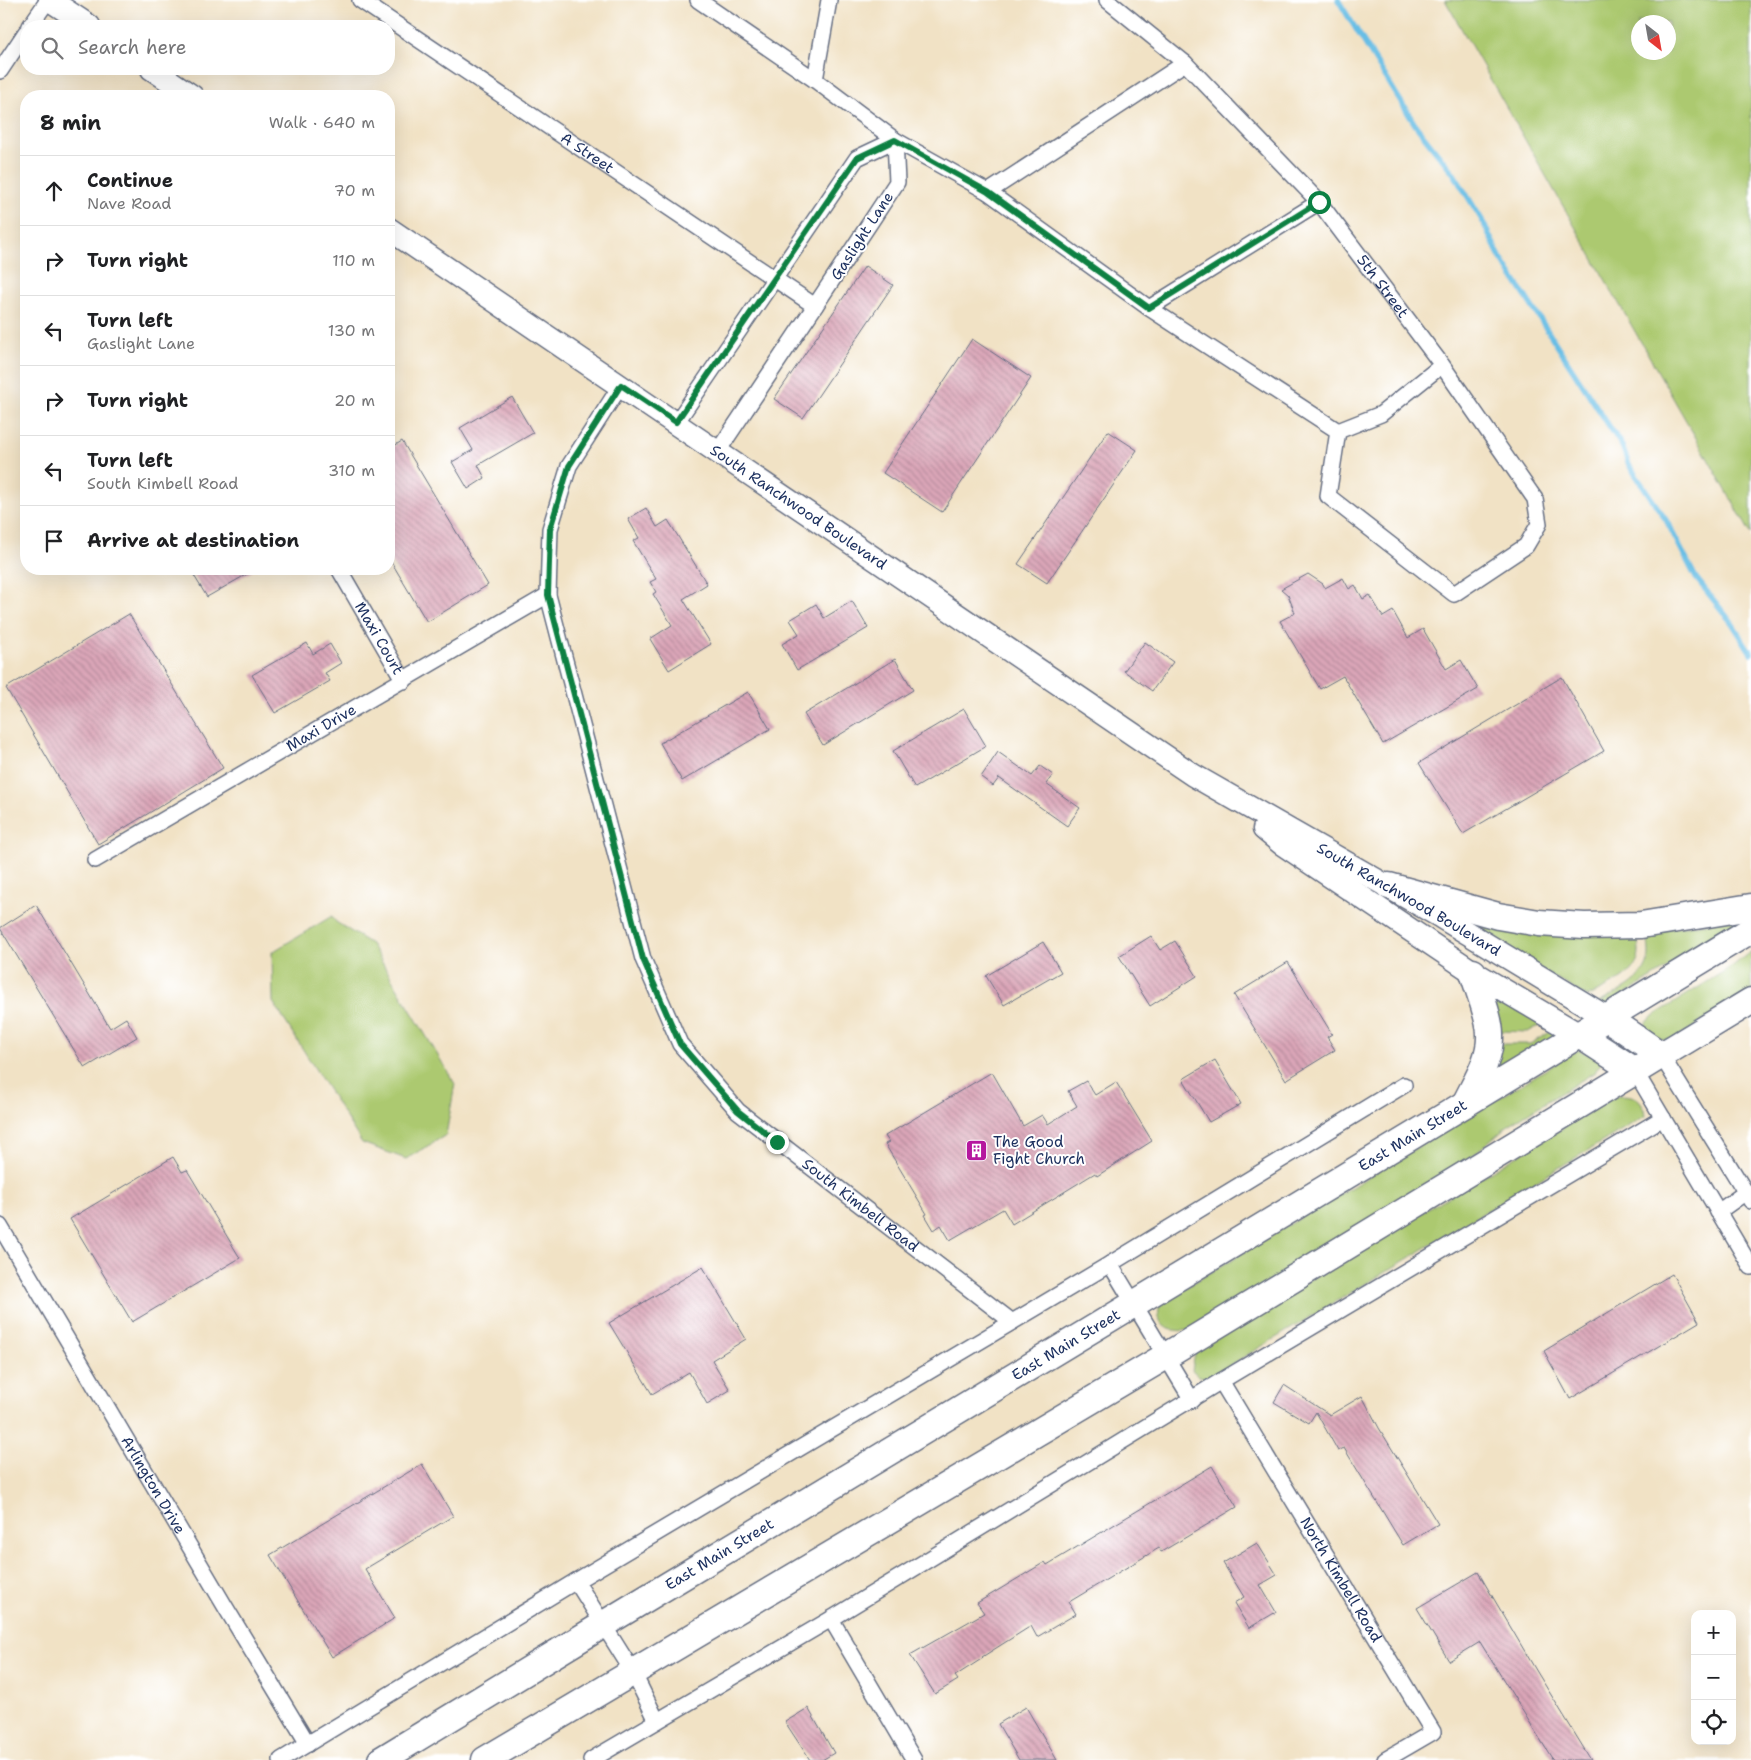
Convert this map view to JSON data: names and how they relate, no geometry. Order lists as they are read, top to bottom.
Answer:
{
  "streets": {
    "highway": ["East Main Street"],
    "main road": ["South Ranchwood Boulevard"],
    "street": [
      "A Street",
      "Gaslight Lane",
      "5th Street",
      "Maxi Court",
      "Maxi Drive",
      "South Kimbell Road",
      "Arlington Drive",
      "North Kimbell Road"
    ]
  },
  "crossings": [
    ["A Street", "Gaslight Lane"],
    ["Gaslight Lane", "South Ranchwood Boulevard"],
    ["South Ranchwood Boulevard", "East Main Street"],
    ["South Ranchwood Boulevard", "South Kimbell Road"],
    ["Maxi Court", "Maxi Drive"],
    ["Maxi Drive", "South Kimbell Road"]
  ],
  "places": {
    "building": ["The Good Fight Church"]
  },
  "north": "bottom right",
  "page": {
    "search": "Search here",
    "heading": ["8 min", "Walk · 640 m"],
    "list": [
      ["Continue", "Nave Road", "70 m"],
      ["Turn right", "110 m"],
      ["Turn left", "Gaslight Lane", "130 m"],
      ["Turn right", "20 m"],
      ["Turn left", "South Kimbell Road", "310 m"],
      "Arrive at destination"
    ],
    "map_buttons": ["+", "−"]
  }
}
